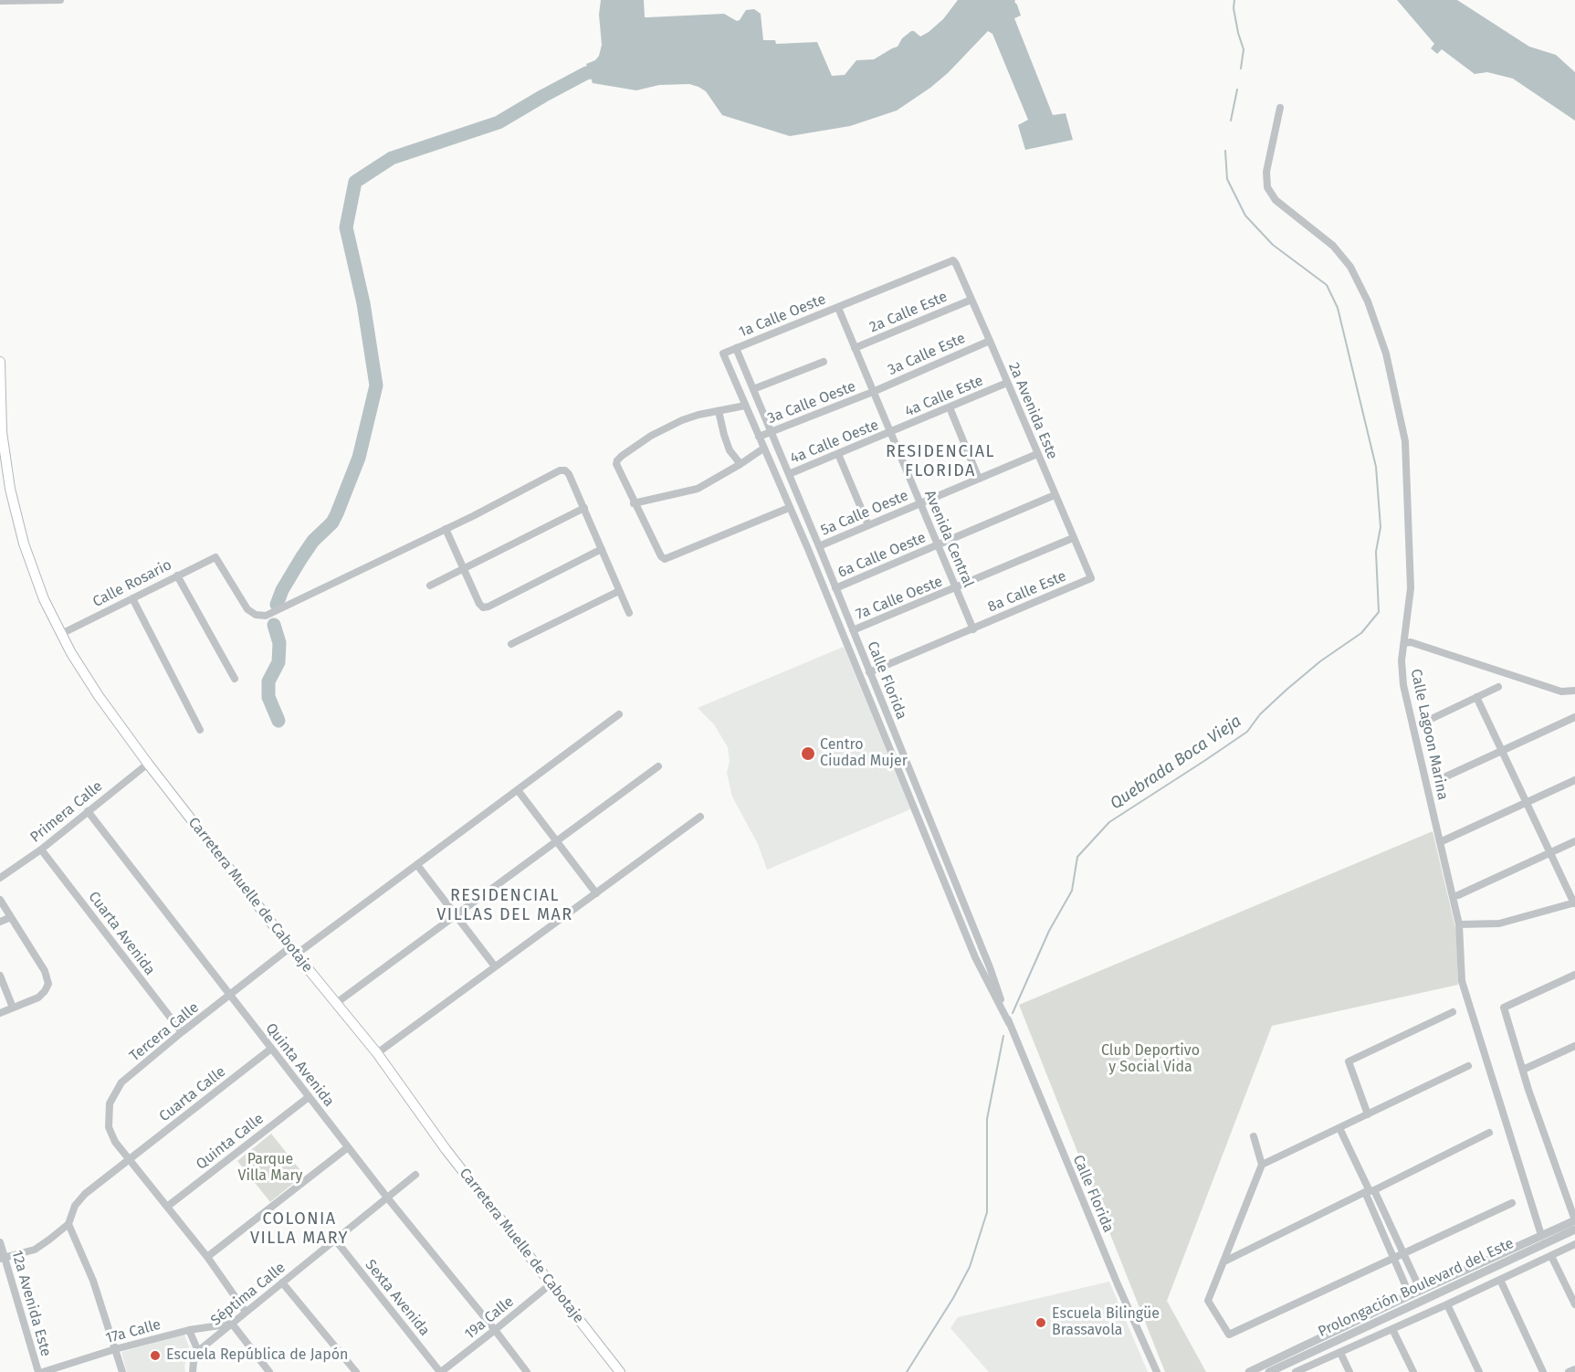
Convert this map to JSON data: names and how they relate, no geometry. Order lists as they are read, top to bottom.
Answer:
{
  "streets": {
    "main road": ["Carretera Muelle de Cabotaje"],
    "street": [
      "2a Calle Este",
      "1a Calle Oeste",
      "3a Calle Este",
      "4a Calle Este",
      "3a Calle Oeste",
      "2a Avenida Este",
      "4a Calle Oeste",
      "5a Calle Oeste",
      "Avenida Central",
      "6a Calle Oeste",
      "Calle Rosario",
      "8a Calle Este",
      "7a Calle Oeste",
      "Calle Florida",
      "Calle Lagoon Marina",
      "Primera Calle",
      "Cuarta Avenida",
      "Tercera Calle",
      "Quinta Avenida",
      "Cuarta Calle",
      "Quinta Calle",
      "Prolongación Boulevard del Este",
      "Séptima Calle",
      "Sexta Avenida",
      "12a Avenida Este",
      "19a Calle",
      "17a Calle"
    ]
  },
  "crossings": [
    ["2a Calle Este", "2a Avenida Este"],
    ["2a Calle Este", "Avenida Central"],
    ["1a Calle Oeste", "2a Avenida Este"],
    ["1a Calle Oeste", "Avenida Central"],
    ["1a Calle Oeste", "Calle Florida"],
    ["3a Calle Este", "3a Calle Oeste"],
    ["3a Calle Este", "2a Avenida Este"],
    ["3a Calle Este", "Avenida Central"],
    ["4a Calle Este", "2a Avenida Este"],
    ["4a Calle Este", "4a Calle Oeste"],
    ["4a Calle Este", "Avenida Central"],
    ["3a Calle Oeste", "Avenida Central"],
    ["3a Calle Oeste", "Calle Florida"],
    ["2a Avenida Este", "5a Calle Oeste"],
    ["2a Avenida Este", "6a Calle Oeste"],
    ["2a Avenida Este", "8a Calle Este"],
    ["2a Avenida Este", "7a Calle Oeste"],
    ["4a Calle Oeste", "Avenida Central"],
    ["4a Calle Oeste", "Calle Florida"],
    ["5a Calle Oeste", "Avenida Central"],
    ["5a Calle Oeste", "Calle Florida"],
    ["Avenida Central", "6a Calle Oeste"],
    ["Avenida Central", "8a Calle Este"],
    ["Avenida Central", "7a Calle Oeste"],
    ["6a Calle Oeste", "Calle Florida"],
    ["Calle Rosario", "Carretera Muelle de Cabotaje"],
    ["8a Calle Este", "Calle Florida"],
    ["7a Calle Oeste", "Calle Florida"],
    ["Primera Calle", "Carretera Muelle de Cabotaje"],
    ["Primera Calle", "Cuarta Avenida"],
    ["Primera Calle", "Quinta Avenida"],
    ["Carretera Muelle de Cabotaje", "Tercera Calle"],
    ["Carretera Muelle de Cabotaje", "19a Calle"],
    ["Cuarta Avenida", "Tercera Calle"],
    ["Tercera Calle", "Quinta Avenida"],
    ["Tercera Calle", "Cuarta Calle"],
    ["Tercera Calle", "Quinta Calle"],
    ["Tercera Calle", "Séptima Calle"],
    ["Quinta Avenida", "Cuarta Calle"],
    ["Quinta Avenida", "Quinta Calle"],
    ["Quinta Avenida", "Séptima Calle"],
    ["Quinta Avenida", "19a Calle"],
    ["Séptima Calle", "Sexta Avenida"],
    ["Séptima Calle", "17a Calle"],
    ["Sexta Avenida", "19a Calle"]
  ],
  "districts": ["RESIDENCIAL FLORIDA", "RESIDENCIAL VILLAS DEL MAR", "COLONIA VILLA MARY"],
  "water": ["Quebrada Boca Vieja"],
  "parks": ["Club Deportivo y Social Vida", "Parque Villa Mary"],
  "places": ["Centro Ciudad Mujer", "Escuela Bilingüe Brassavola", "Escuela República de Japón"]
}
